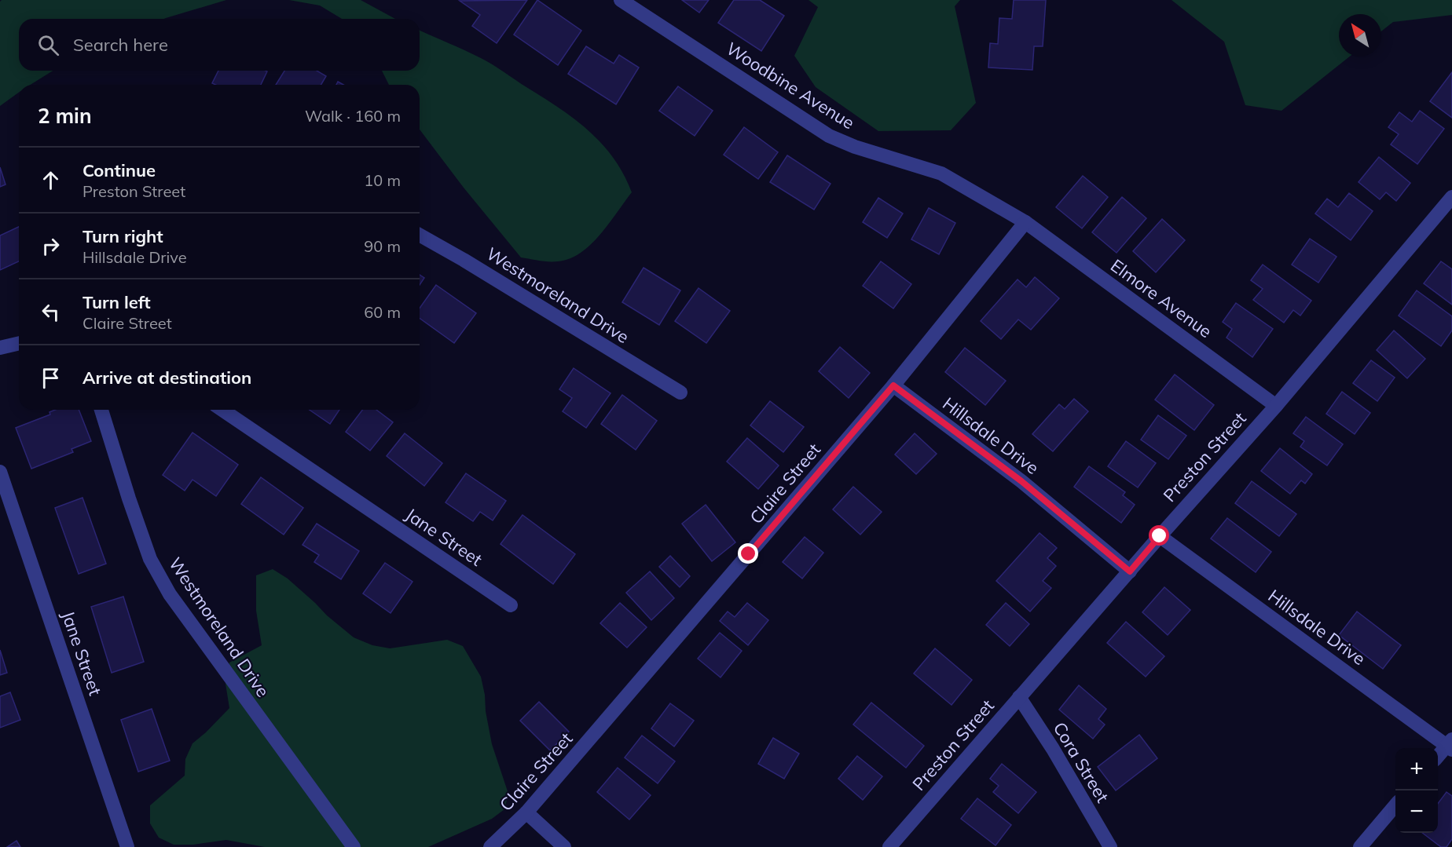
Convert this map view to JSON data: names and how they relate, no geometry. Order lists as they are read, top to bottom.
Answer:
{
  "streets": {
    "street": [
      "Woodbine Avenue",
      "Westmoreland Drive",
      "Elmore Avenue",
      "Hillsdale Drive",
      "Preston Street",
      "Claire Street",
      "Jane Street",
      "Cora Street"
    ]
  },
  "crossings": [
    ["Woodbine Avenue", "Elmore Avenue"],
    ["Woodbine Avenue", "Claire Street"],
    ["Elmore Avenue", "Preston Street"],
    ["Elmore Avenue", "Claire Street"],
    ["Hillsdale Drive", "Preston Street"],
    ["Hillsdale Drive", "Claire Street"],
    ["Preston Street", "Cora Street"]
  ],
  "north": "top left",
  "page": {
    "search": "Search here",
    "heading": ["2 min", "Walk · 160 m"],
    "list": [
      ["Continue", "Preston Street", "10 m"],
      ["Turn right", "Hillsdale Drive", "90 m"],
      ["Turn left", "Claire Street", "60 m"],
      "Arrive at destination"
    ],
    "map_buttons": ["+", "−"]
  }
}
